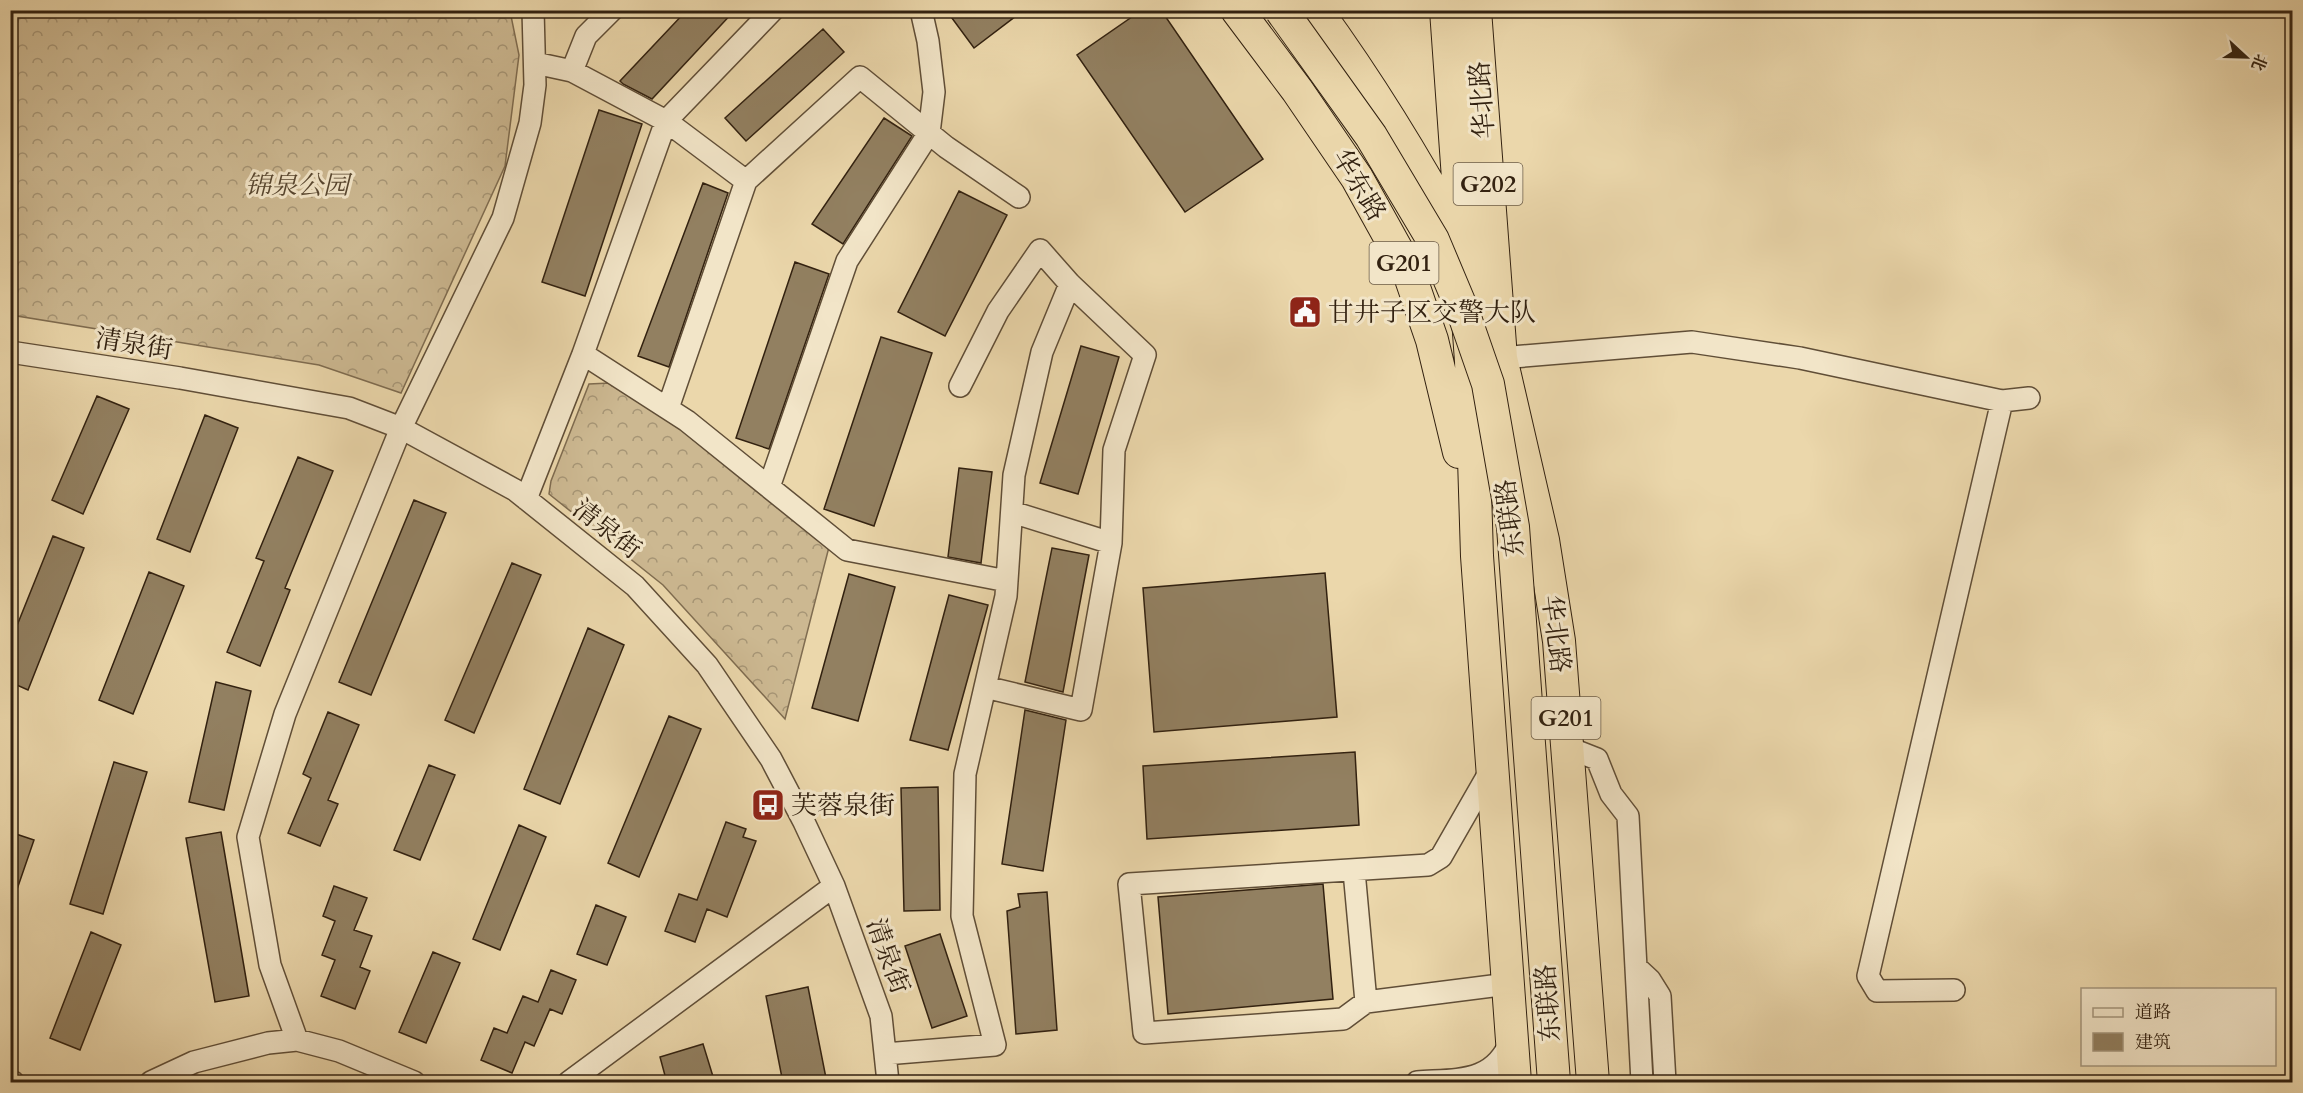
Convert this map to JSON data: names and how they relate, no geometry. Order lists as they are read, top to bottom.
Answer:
{
  "streets": {
    "highway": [
      "华北路",
      "G202",
      "华东路",
      "G201",
      "东联路"
    ],
    "street": ["清泉街"]
  },
  "crossings": [
    ["华北路", "华东路"],
    ["华北路", "G201"]
  ],
  "parks": ["锦泉公园"],
  "places": {
    "public building": ["甘井子区交警大队"],
    "bus stop": ["芙蓉泉街"]
  },
  "legend": ["道路", "建筑"],
  "north": "right"
}
